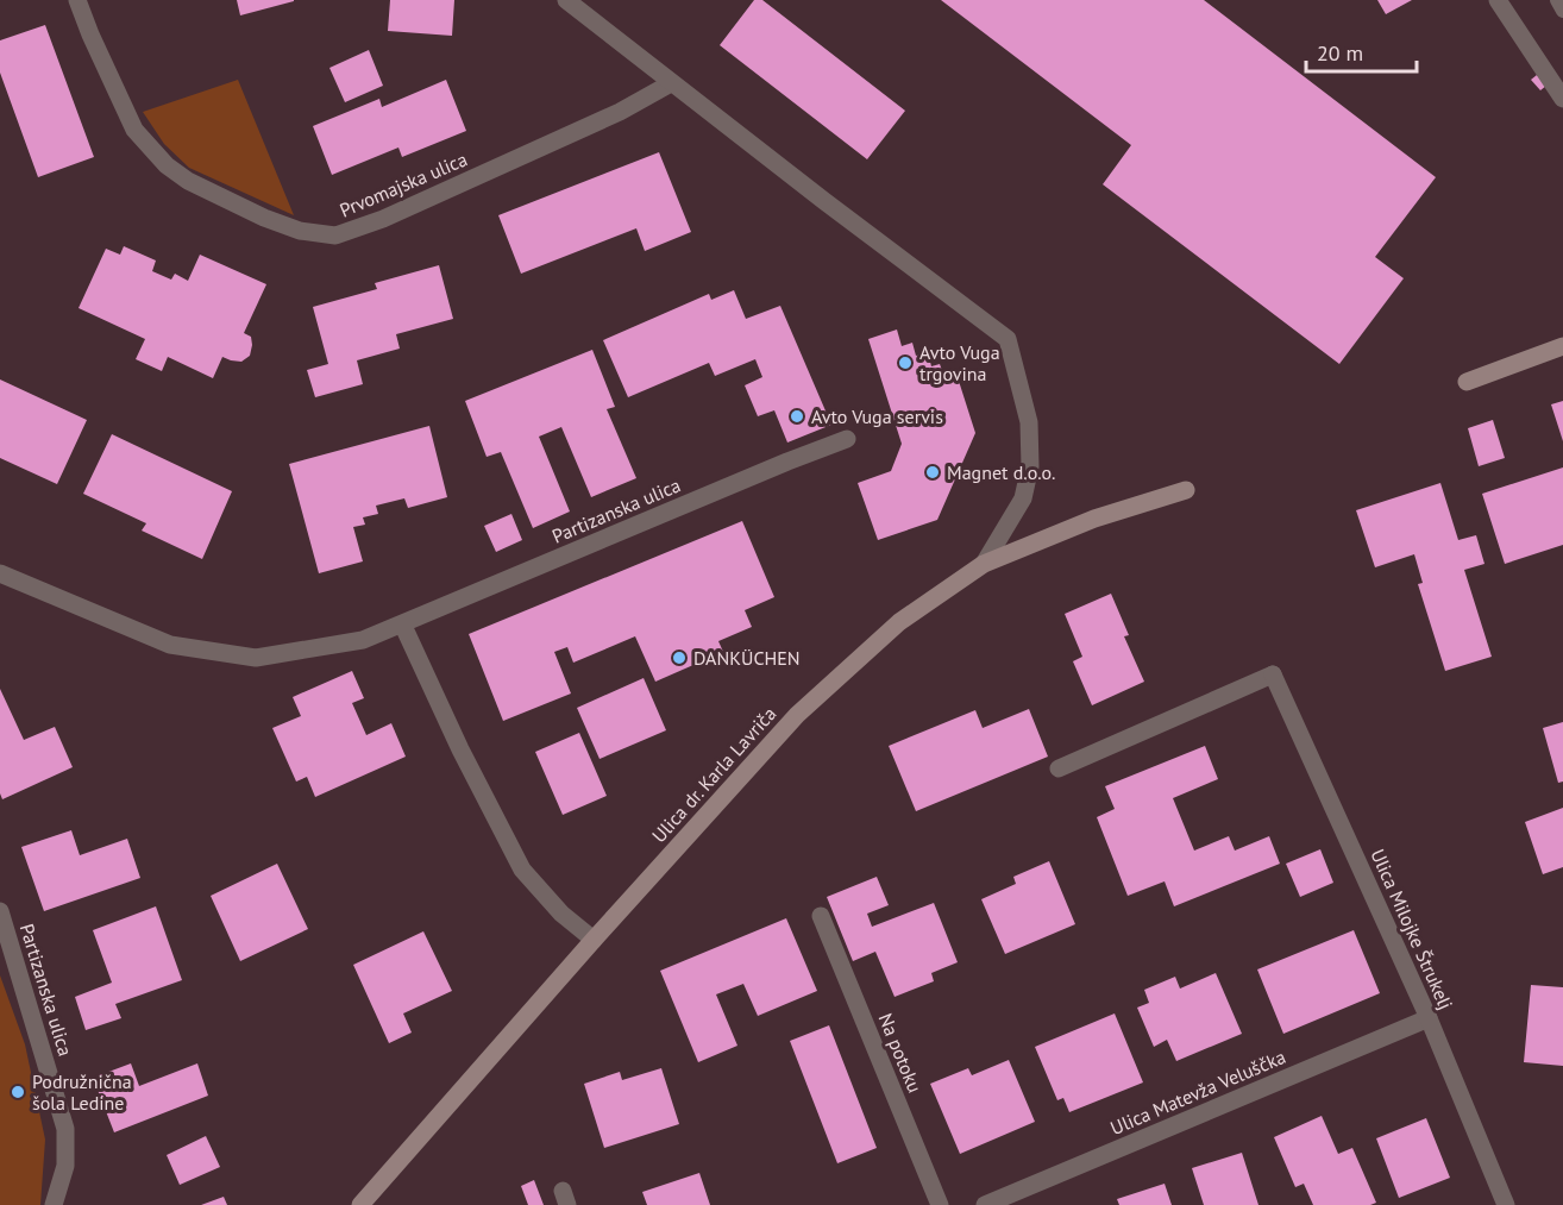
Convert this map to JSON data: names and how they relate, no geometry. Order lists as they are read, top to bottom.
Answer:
{
  "streets": {
    "main road": ["Ulica dr. Karla Lavriča"],
    "street": [
      "Prvomajska ulica",
      "Partizanska ulica",
      "Ulica Milojke Štrukelj",
      "Na potoku",
      "Ulica Matevža Veluščka"
    ]
  },
  "crossings": [
    ["Ulica Milojke Štrukelj", "Ulica Matevža Veluščka"]
  ],
  "places": [
    "Avto Vuga trgovina",
    "Avto Vuga servis",
    "Magnet d.o.o.",
    "DANKÜCHEN",
    "Podružnična šola Ledine"
  ],
  "scale_bar": "20 m"
}
